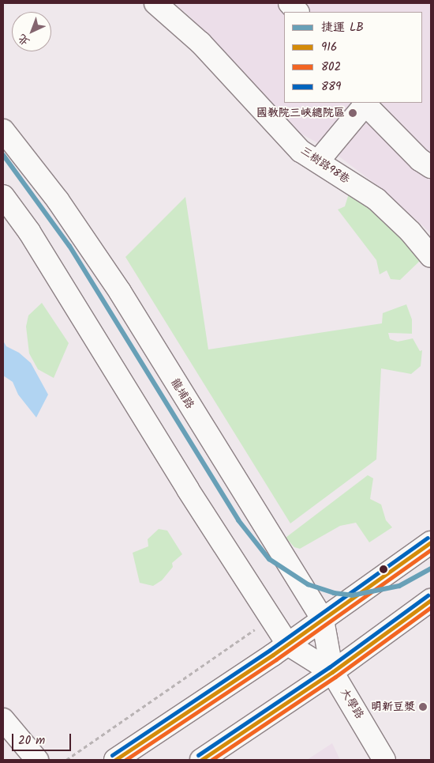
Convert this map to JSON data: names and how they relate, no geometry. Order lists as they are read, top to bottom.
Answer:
{
  "streets": {
    "street": ["三樹路98巷", "龍埔路", "大學路"]
  },
  "crossings": [
    ["龍埔路", "大學路"]
  ],
  "places": ["國教院三峽總院區", "明新豆漿"],
  "lines": [
    "metro line LB",
    "transit line 889",
    "transit line 916",
    "transit line 802"
  ],
  "legend": [
    "捷運 LB",
    "916",
    "802",
    "889"
  ],
  "scale_bar": "20 m",
  "north": "bottom left"
}
